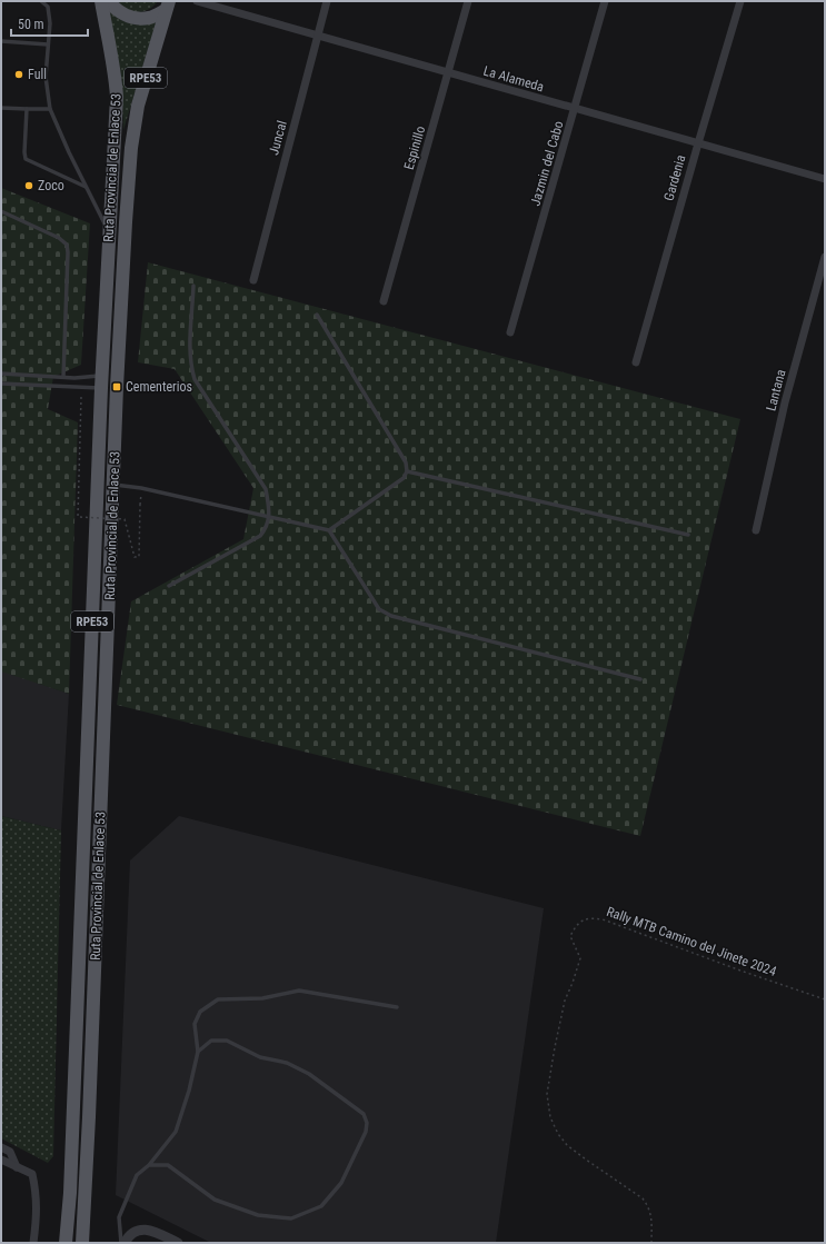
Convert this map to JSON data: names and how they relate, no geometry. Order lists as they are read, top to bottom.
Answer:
{
  "streets": {
    "main road": ["RPE53", "Ruta Provincial de Enlace 53"],
    "street": [
      "La Alameda",
      "Juncal",
      "Espinillo",
      "Jazmin del Cabo",
      "Gardenia",
      "Lantana"
    ],
    "path": ["Rally MTB Camino del Jinete 2024"]
  },
  "crossings": [
    ["RPE53", "Ruta Provincial de Enlace 53"],
    ["La Alameda", "Juncal"],
    ["La Alameda", "Espinillo"],
    ["La Alameda", "Jazmin del Cabo"],
    ["La Alameda", "Gardenia"]
  ],
  "places": {
    "other": ["Full", "Zoco"],
    "transit": ["Cementerios"]
  },
  "scale_bar": "50 m"
}
